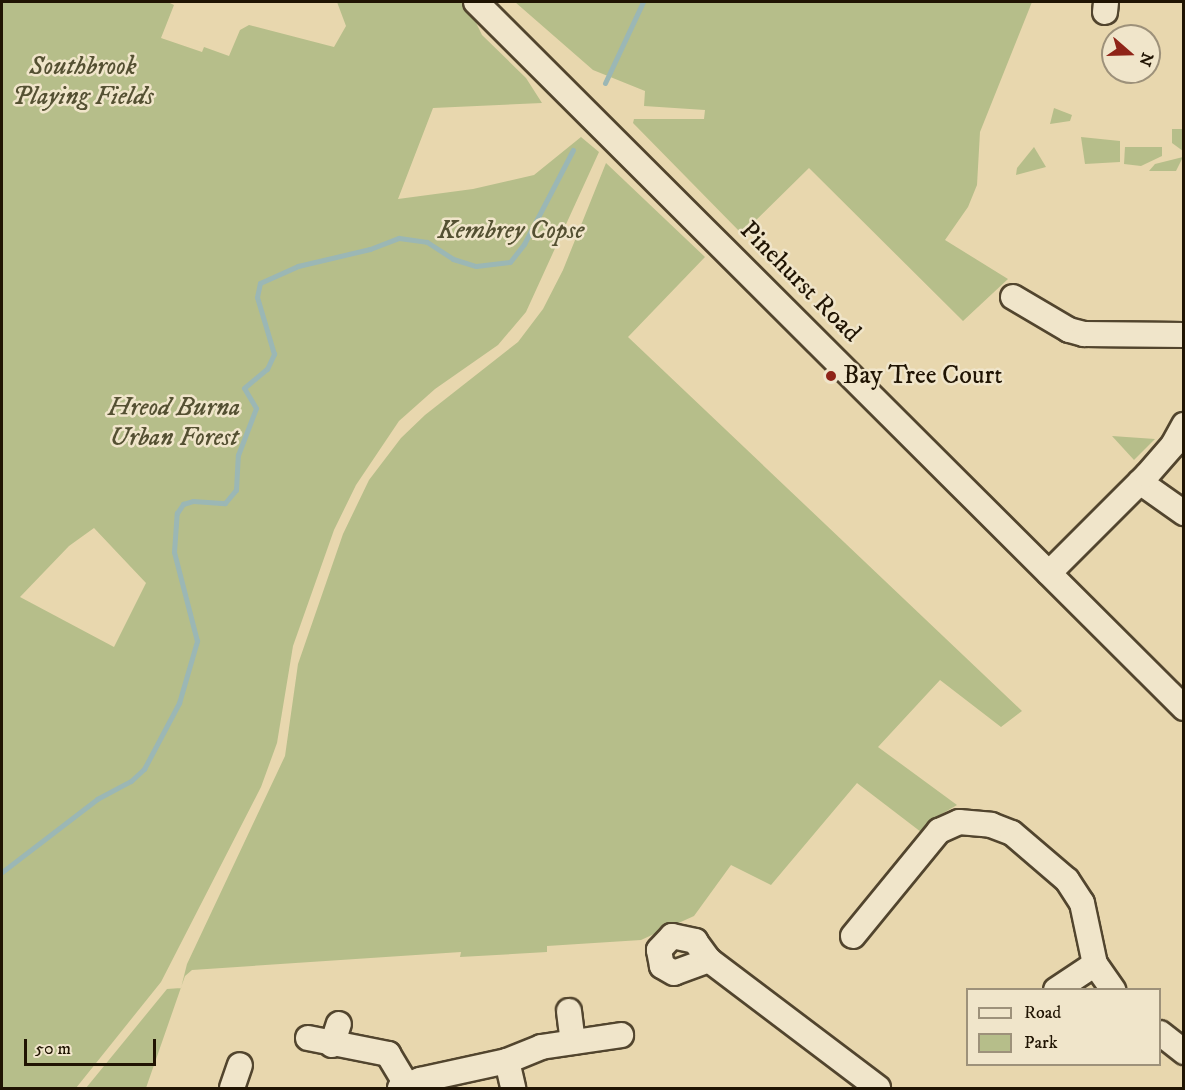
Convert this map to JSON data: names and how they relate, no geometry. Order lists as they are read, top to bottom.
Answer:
{
  "streets": {
    "street": ["Pinehurst Road"]
  },
  "parks": ["Southbrook Playing Fields", "Kembrey Copse", "Hreod Burna Urban Forest"],
  "places": ["Bay Tree Court"],
  "legend": ["Road", "Park"],
  "scale_bar": "50 m",
  "north": "right"
}
